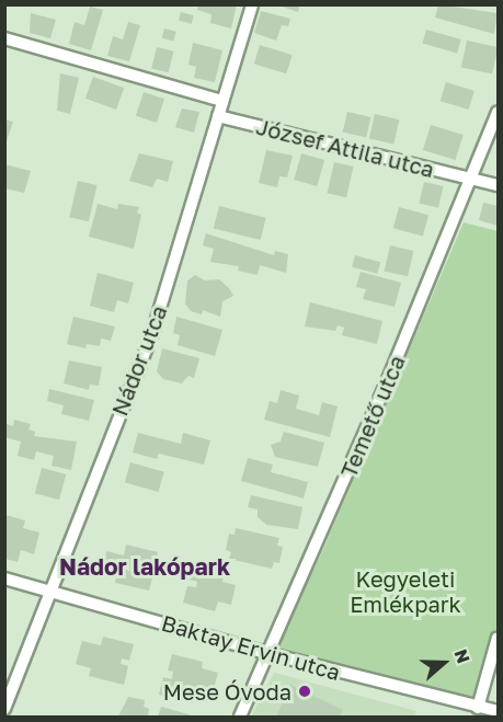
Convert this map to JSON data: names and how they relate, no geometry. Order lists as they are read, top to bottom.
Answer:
{
  "streets": {
    "street": [
      "József Attila utca",
      "Nádor utca",
      "Temető utca",
      "Baktay Ervin utca"
    ]
  },
  "crossings": [
    ["József Attila utca", "Nádor utca"],
    ["József Attila utca", "Temető utca"],
    ["Nádor utca", "Baktay Ervin utca"],
    ["Temető utca", "Baktay Ervin utca"]
  ],
  "districts": ["Nádor lakópark"],
  "parks": ["Kegyeleti Emlékpark"],
  "places": ["Mese Óvoda"],
  "north": "right"
}
